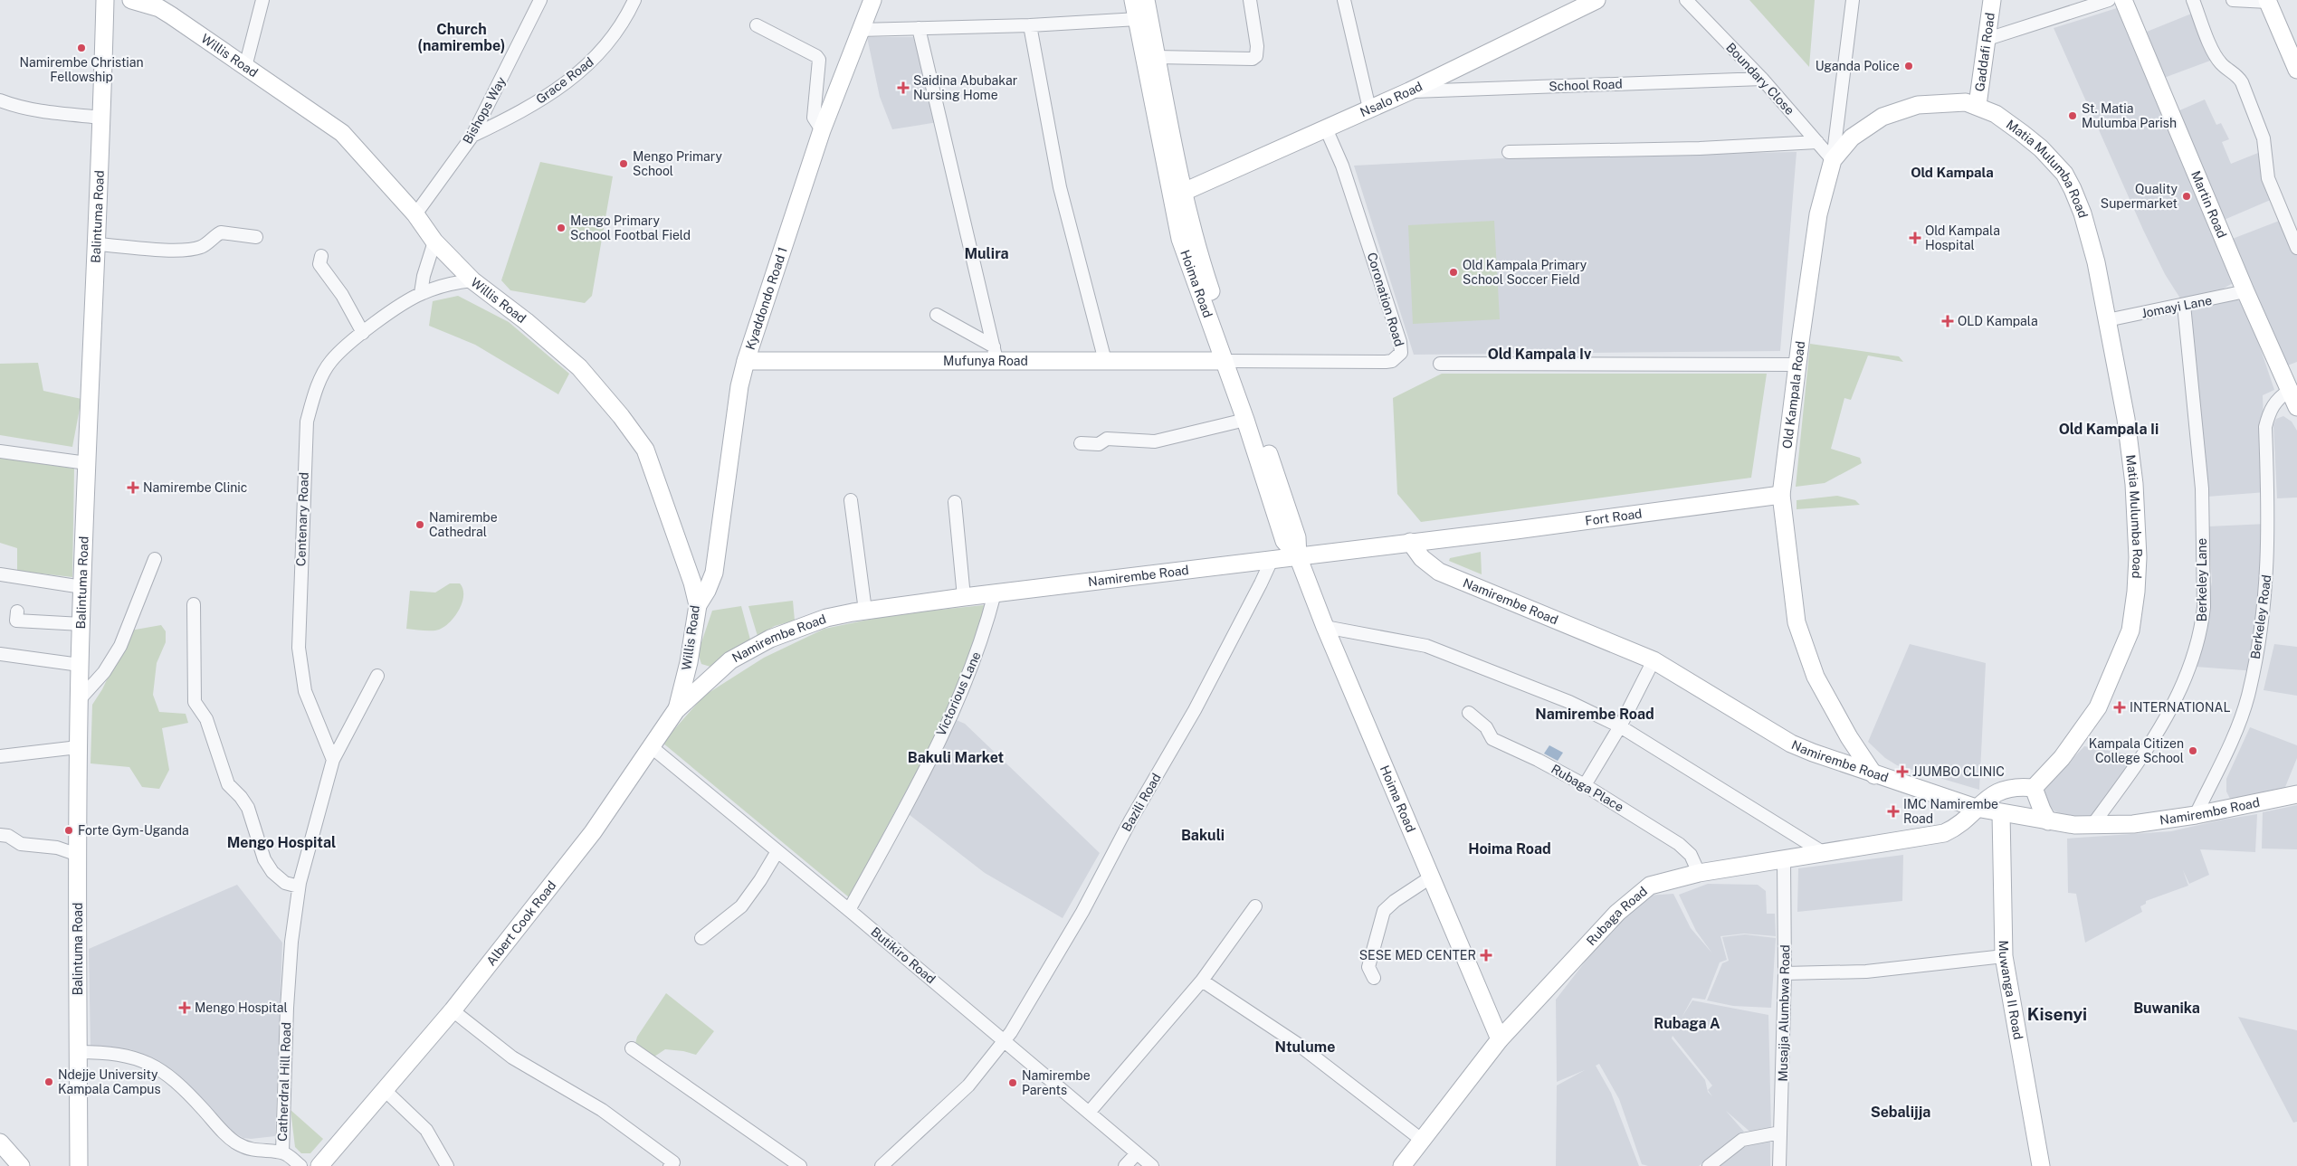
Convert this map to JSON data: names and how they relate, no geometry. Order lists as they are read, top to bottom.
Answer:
{
  "streets": {
    "main road": [
      "Gaddafi Road",
      "Willis Road",
      "Nsalo Road",
      "Matia Mulumba Road",
      "Martin Road",
      "Balintuma Road",
      "Hoima Road",
      "Kyaddondo Road 1",
      "Mufunya Road",
      "Old Kampala Road",
      "Fort Road",
      "Namirembe Road",
      "Rubaga Road",
      "Albert Cook Road",
      "Muwanga II Road"
    ],
    "street": [
      "Boundary Close",
      "Grace Road",
      "School Road",
      "Bishops Way",
      "Coronation Road",
      "Jomayi Lane",
      "Centenary Road",
      "Berkeley Lane",
      "Berkeley Road",
      "Victorious Lane",
      "Rubaga Place",
      "Bazili Road",
      "Butikiro Road",
      "Musajja Alumbwa Road",
      "Catherdral Hill Road"
    ]
  },
  "crossings": [
    ["Gaddafi Road", "Matia Mulumba Road"],
    ["Gaddafi Road", "Old Kampala Road"],
    ["Willis Road", "Bishops Way"],
    ["Willis Road", "Kyaddondo Road 1"],
    ["Willis Road", "Centenary Road"],
    ["Willis Road", "Albert Cook Road"],
    ["Boundary Close", "School Road"],
    ["Boundary Close", "Old Kampala Road"],
    ["Grace Road", "Bishops Way"],
    ["School Road", "Nsalo Road"],
    ["Nsalo Road", "Hoima Road"],
    ["Nsalo Road", "Coronation Road"],
    ["Matia Mulumba Road", "Jomayi Lane"],
    ["Matia Mulumba Road", "Old Kampala Road"],
    ["Martin Road", "Jomayi Lane"],
    ["Martin Road", "Berkeley Road"],
    ["Hoima Road", "Coronation Road"],
    ["Hoima Road", "Mufunya Road"],
    ["Hoima Road", "Namirembe Road"],
    ["Hoima Road", "Rubaga Road"],
    ["Kyaddondo Road 1", "Mufunya Road"],
    ["Coronation Road", "Mufunya Road"],
    ["Jomayi Lane", "Berkeley Lane"],
    ["Old Kampala Road", "Fort Road"],
    ["Old Kampala Road", "Namirembe Road"],
    ["Fort Road", "Namirembe Road"],
    ["Centenary Road", "Catherdral Hill Road"],
    ["Namirembe Road", "Berkeley Lane"],
    ["Namirembe Road", "Berkeley Road"],
    ["Namirembe Road", "Victorious Lane"],
    ["Namirembe Road", "Bazili Road"],
    ["Namirembe Road", "Rubaga Road"],
    ["Namirembe Road", "Albert Cook Road"],
    ["Namirembe Road", "Muwanga II Road"],
    ["Victorious Lane", "Butikiro Road"],
    ["Rubaga Place", "Rubaga Road"],
    ["Bazili Road", "Butikiro Road"],
    ["Rubaga Road", "Musajja Alumbwa Road"],
    ["Albert Cook Road", "Butikiro Road"]
  ],
  "districts": [
    "Church (namirembe)",
    "Old Kampala",
    "Mulira",
    "Old Kampala Iv",
    "Old Kampala Ii",
    "Namirembe Road",
    "Bakuli Market",
    "Bakuli",
    "Mengo Hospital",
    "Hoima Road",
    "Buwanika",
    "Kisenyi",
    "Rubaga A",
    "Ntulume",
    "Sebalijja"
  ],
  "places": {
    "other": [
      "Namirembe Christian Fellowship",
      "Uganda Police",
      "St. Matia Mulumba Parish",
      "Mengo Primary School",
      "Quality Supermarket",
      "Mengo Primary School Footbal Field",
      "Old Kampala Primary School Soccer Field",
      "Namirembe Cathedral",
      "Kampala Citizen College School",
      "Forte Gym-Uganda",
      "Ndejje University Kampala Campus",
      "Namirembe Parents"
    ],
    "health": [
      "Saidina Abubakar Nursing Home",
      "Old Kampala Hospital",
      "OLD Kampala",
      "Namirembe Clinic",
      "INTERNATIONAL",
      "JJUMBO CLINIC",
      "IMC Namirembe Road",
      "SESE MED CENTER",
      "Mengo Hospital"
    ]
  }
}
